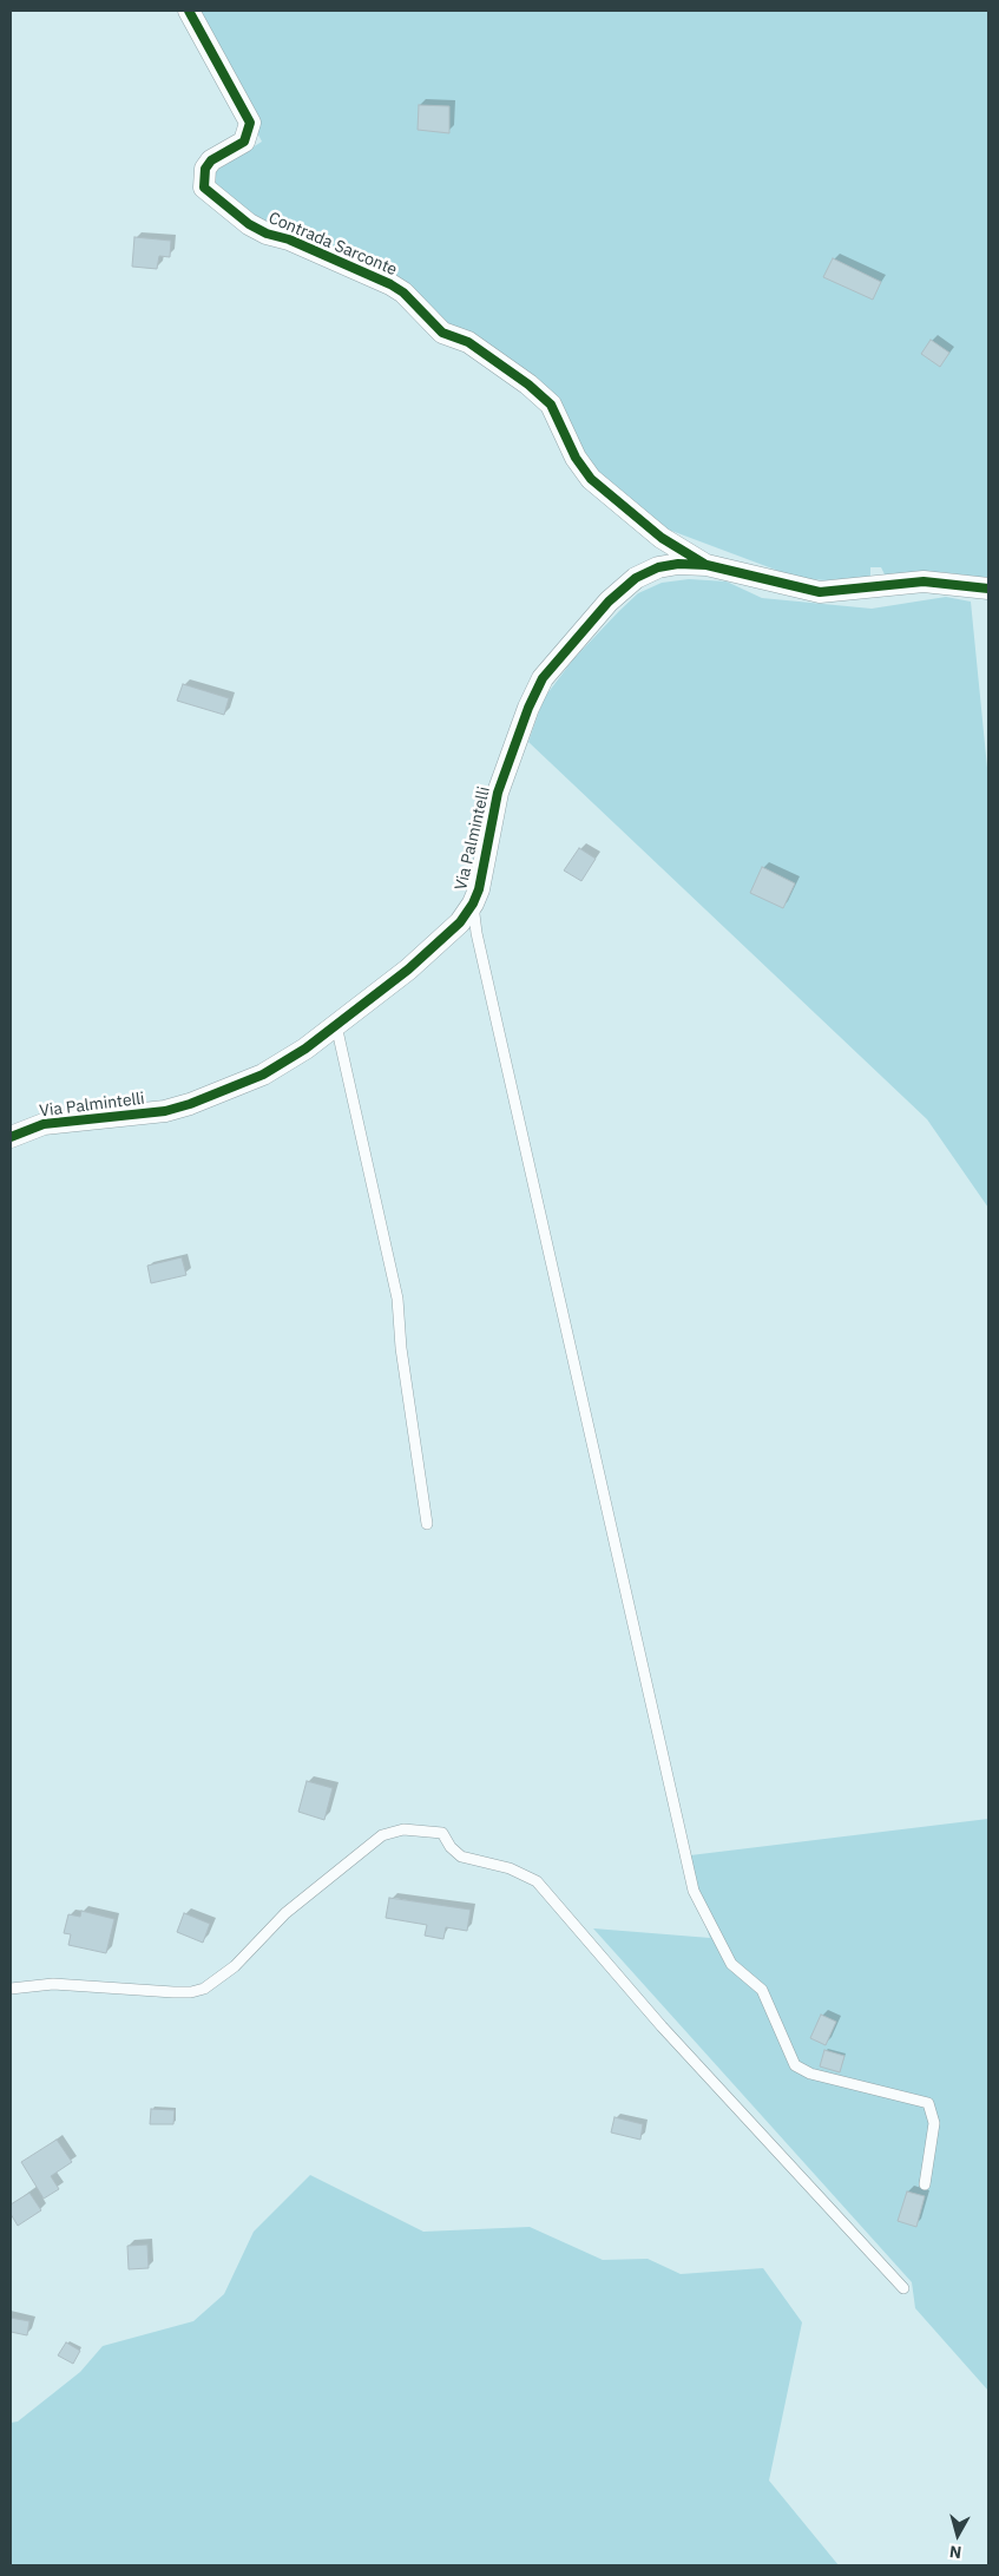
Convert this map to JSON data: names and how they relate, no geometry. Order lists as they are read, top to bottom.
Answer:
{
  "streets": {
    "street": ["Contrada Sarconte", "Via Palmintelli"]
  },
  "crossings": [
    ["Contrada Sarconte", "Via Palmintelli"]
  ],
  "north": "bottom"
}
